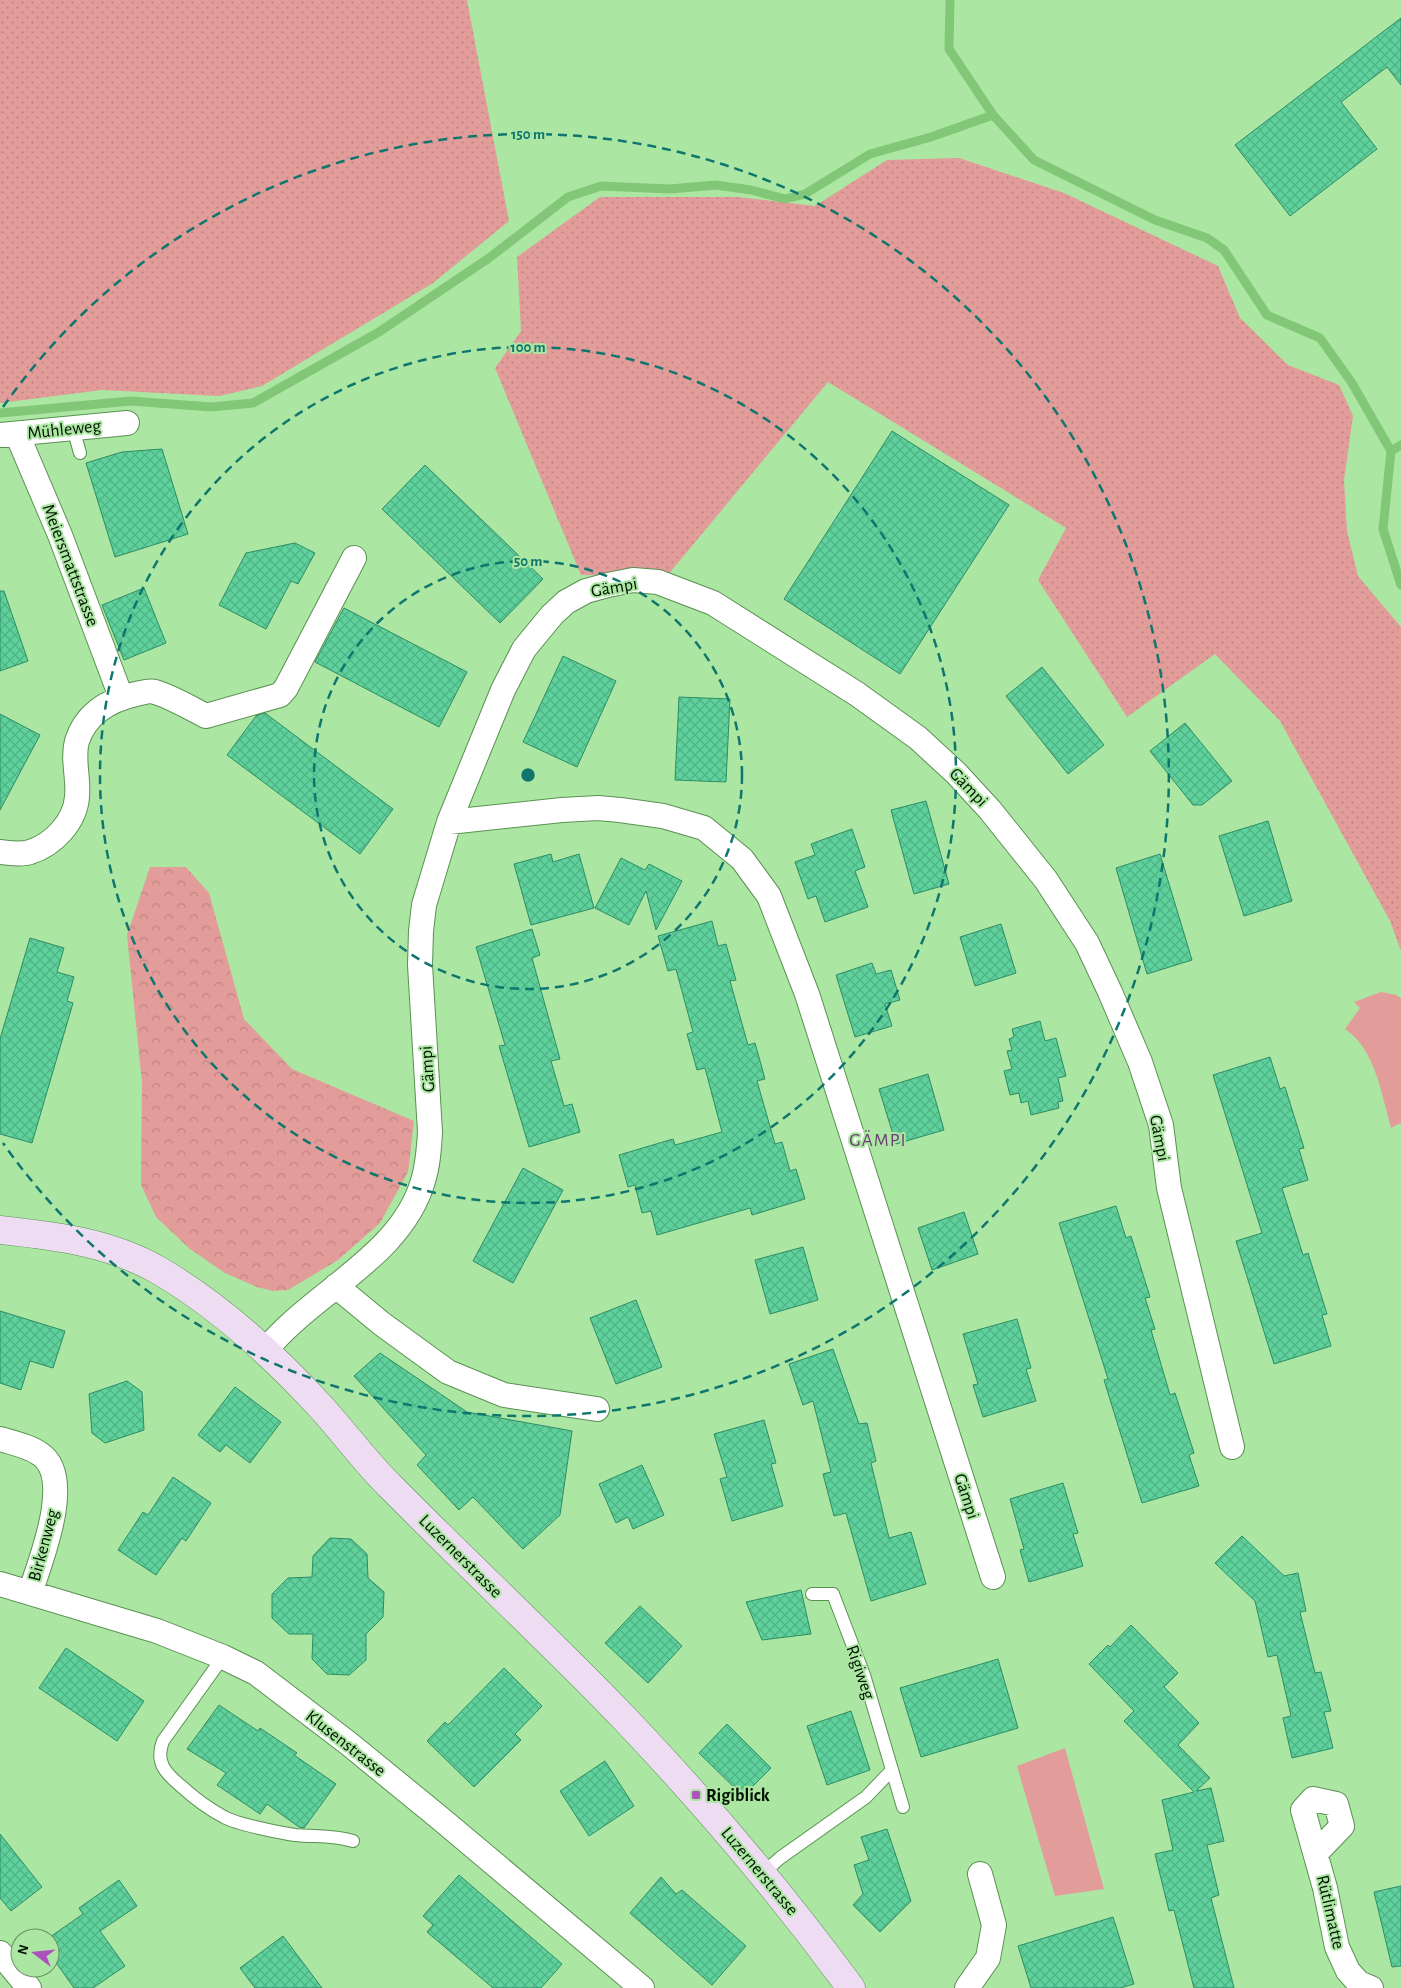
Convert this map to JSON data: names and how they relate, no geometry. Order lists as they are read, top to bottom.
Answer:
{
  "streets": {
    "main road": ["Luzernerstrasse"],
    "street": [
      "Mühleweg",
      "Meiersmattstrasse",
      "Gämpi",
      "Birkenweg",
      "Klusenstrasse",
      "Rütlimatte"
    ],
    "lane": ["Rigiweg"]
  },
  "crossings": [
    ["Mühleweg", "Meiersmattstrasse"],
    ["Gämpi", "Luzernerstrasse"],
    ["Birkenweg", "Klusenstrasse"]
  ],
  "districts": ["GÄMPI"],
  "places": {
    "transit": ["Rigiblick"]
  },
  "north": "left",
  "rings": ["150 m", "100 m", "50 m"]
}
